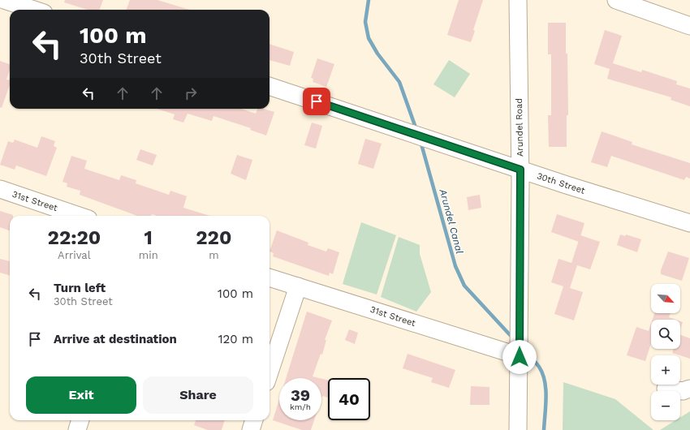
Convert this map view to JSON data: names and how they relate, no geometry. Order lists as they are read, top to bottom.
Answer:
{
  "streets": {
    "street": ["Arundel Road", "30th Street", "31st Street"]
  },
  "crossings": [
    ["Arundel Road", "30th Street"],
    ["Arundel Road", "31st Street"]
  ],
  "water": ["Arundel Canal"],
  "north": "bottom right",
  "page": {
    "turn": ["100 m", "30th Street"],
    "eta": [
      "22:20",
      "Arrival",
      "1",
      "min",
      "220",
      "m"
    ],
    "list": [
      {
        "name": "Turn left",
        "note": "30th Street",
        "value": "100 m"
      },
      {
        "name": "Arrive at destination",
        "value": "120 m"
      }
    ],
    "map_buttons": ["+", "−"],
    "buttons": ["Exit", "Share"],
    "speed": "39 km/h",
    "limit": "40"
  }
}
